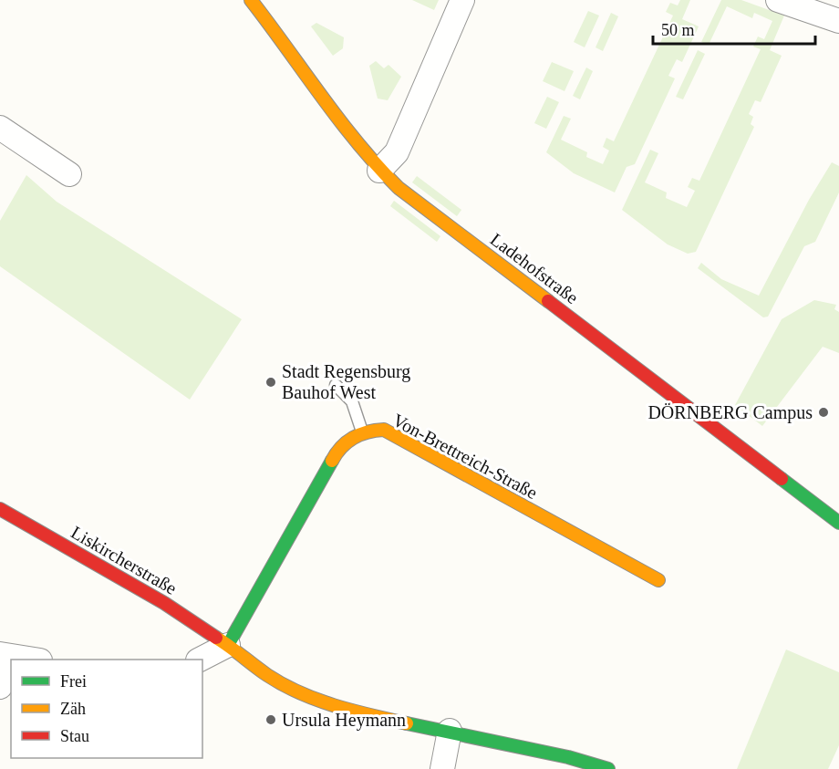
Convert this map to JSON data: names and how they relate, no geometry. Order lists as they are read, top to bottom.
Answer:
{
  "streets": {
    "street": ["Ladehofstraße", "Von-Brettreich-Straße", "Liskircherstraße"]
  },
  "crossings": [
    ["Von-Brettreich-Straße", "Liskircherstraße"]
  ],
  "places": ["Stadt Regensburg Bauhof West", "DÖRNBERG Campus", "Ursula Heymann"],
  "legend": ["Frei", "Zäh", "Stau"],
  "scale_bar": "50 m"
}
